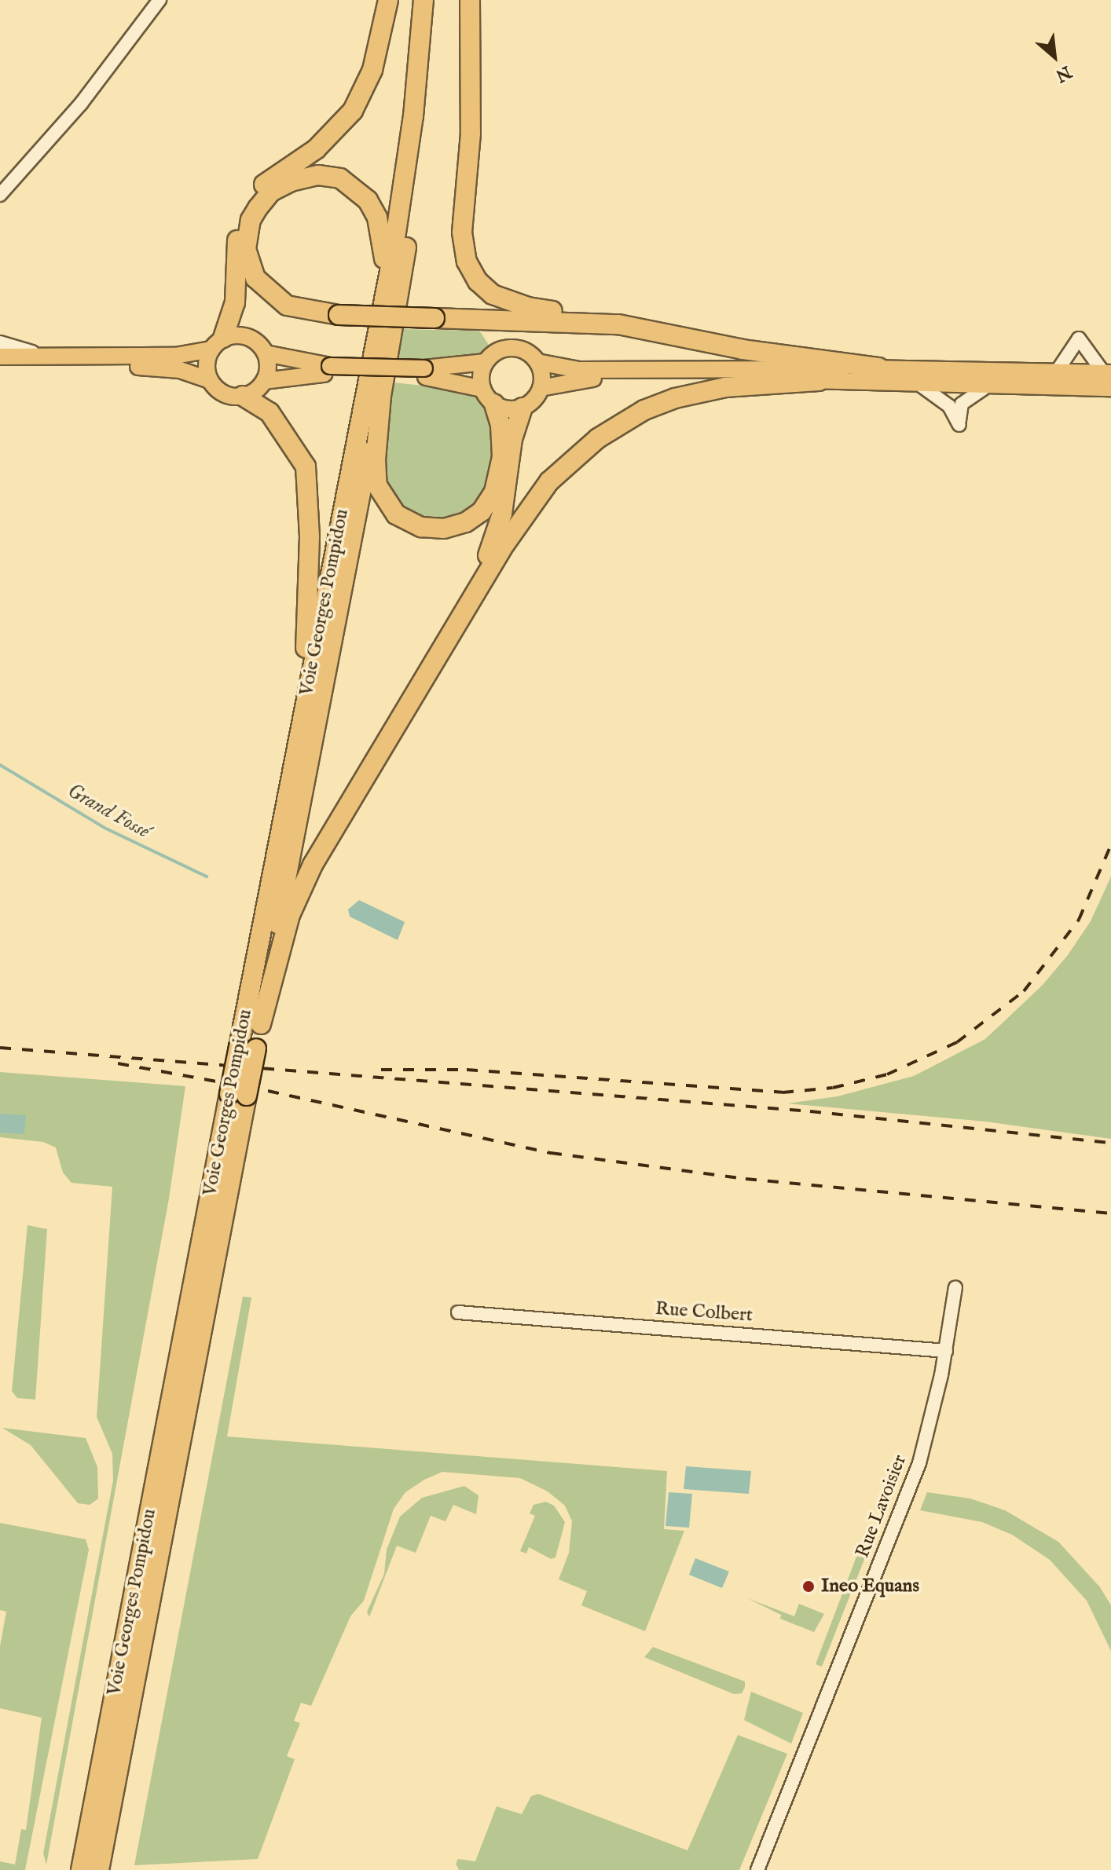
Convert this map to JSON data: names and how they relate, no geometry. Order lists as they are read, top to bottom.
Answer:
{
  "streets": {
    "highway": ["Voie Georges Pompidou"],
    "street": ["Rue Colbert", "Rue Lavoisier"]
  },
  "crossings": [
    ["Rue Colbert", "Rue Lavoisier"]
  ],
  "water": ["Grand Fossé"],
  "places": ["Ineo Equans"],
  "north": "bottom right"
}
